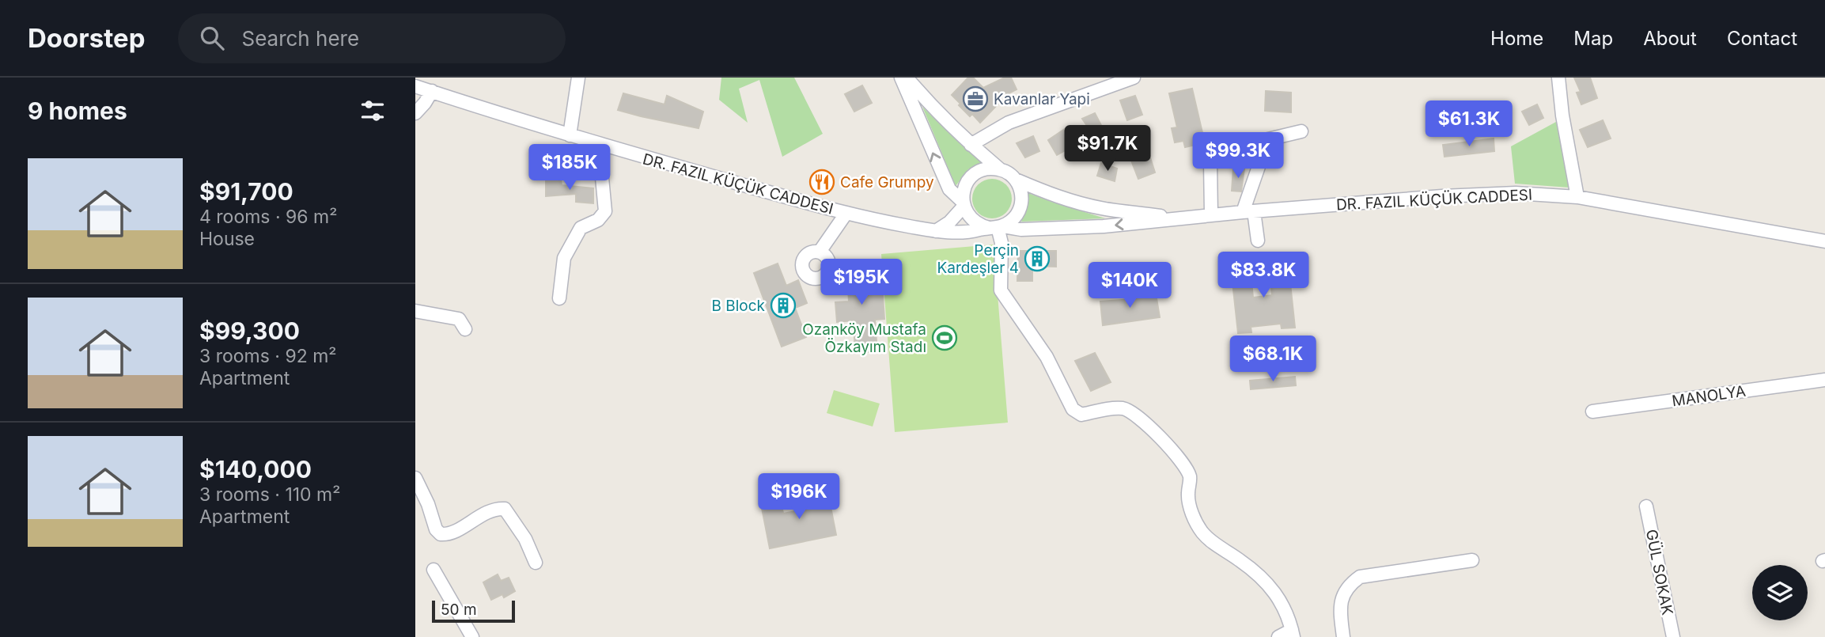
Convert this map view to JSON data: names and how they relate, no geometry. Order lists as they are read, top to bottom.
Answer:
{
  "streets": {
    "street": ["MANOLYA", "GÜL SOKAK"]
  },
  "places": {
    "office": ["Kavanlar Yapi"],
    "restaurant": ["Cafe Grumpy"],
    "building": ["Perçin Kardeşler 4", "B Block"],
    "sports": ["Ozanköy Mustafa Özkayım Stadı"]
  },
  "scale_bar": "50 m",
  "page": {
    "header": "Doorstep",
    "search": "Search here",
    "nav": [
      "Home",
      "Map",
      "About",
      "Contact"
    ],
    "heading": "9 homes",
    "price": [
      "$61.3K",
      "$91.7K",
      "$99.3K",
      "$185K",
      "$83.8K",
      "$195K",
      "$140K",
      "$68.1K",
      "$196K"
    ],
    "list": [
      {
        "name": "$91,700",
        "note": "4 rooms · 96 m² · House"
      },
      {
        "name": "$99,300",
        "note": "3 rooms · 92 m² · Apartment"
      },
      {
        "name": "$140,000",
        "note": "3 rooms · 110 m² · Apartment"
      }
    ],
    "scale": "50 m"
  }
}
